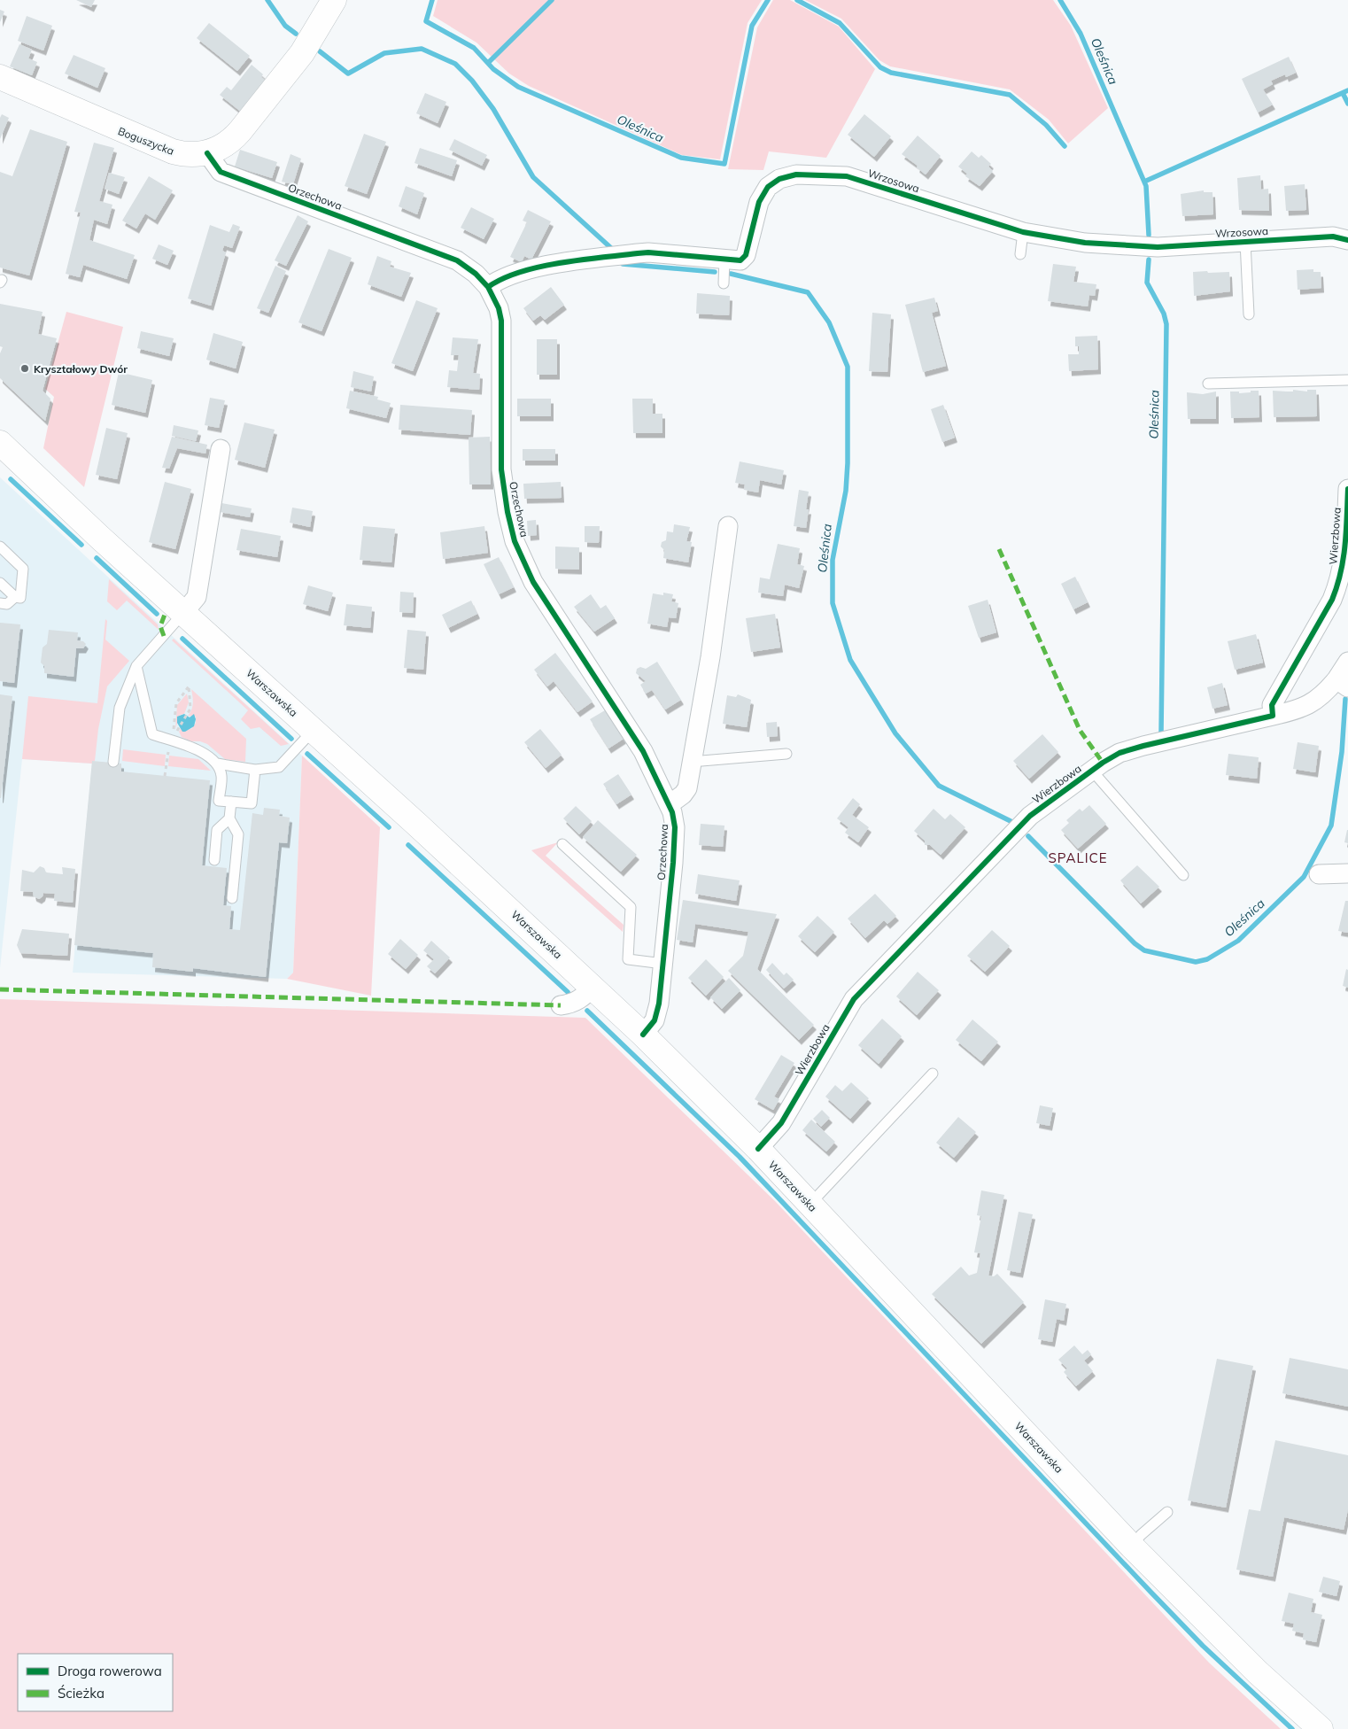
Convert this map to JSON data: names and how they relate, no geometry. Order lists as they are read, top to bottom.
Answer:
{
  "streets": {
    "main road": ["Boguszycka", "Warszawska"],
    "street": ["Wrzosowa", "Orzechowa", "Wierzbowa"]
  },
  "crossings": [
    ["Boguszycka", "Orzechowa"],
    ["Wrzosowa", "Orzechowa"],
    ["Orzechowa", "Warszawska"],
    ["Wierzbowa", "Warszawska"]
  ],
  "districts": ["SPALICE"],
  "water": ["Oleśnica"],
  "places": ["Kryształowy Dwór"],
  "legend": ["Droga rowerowa", "Ścieżka"]
}
